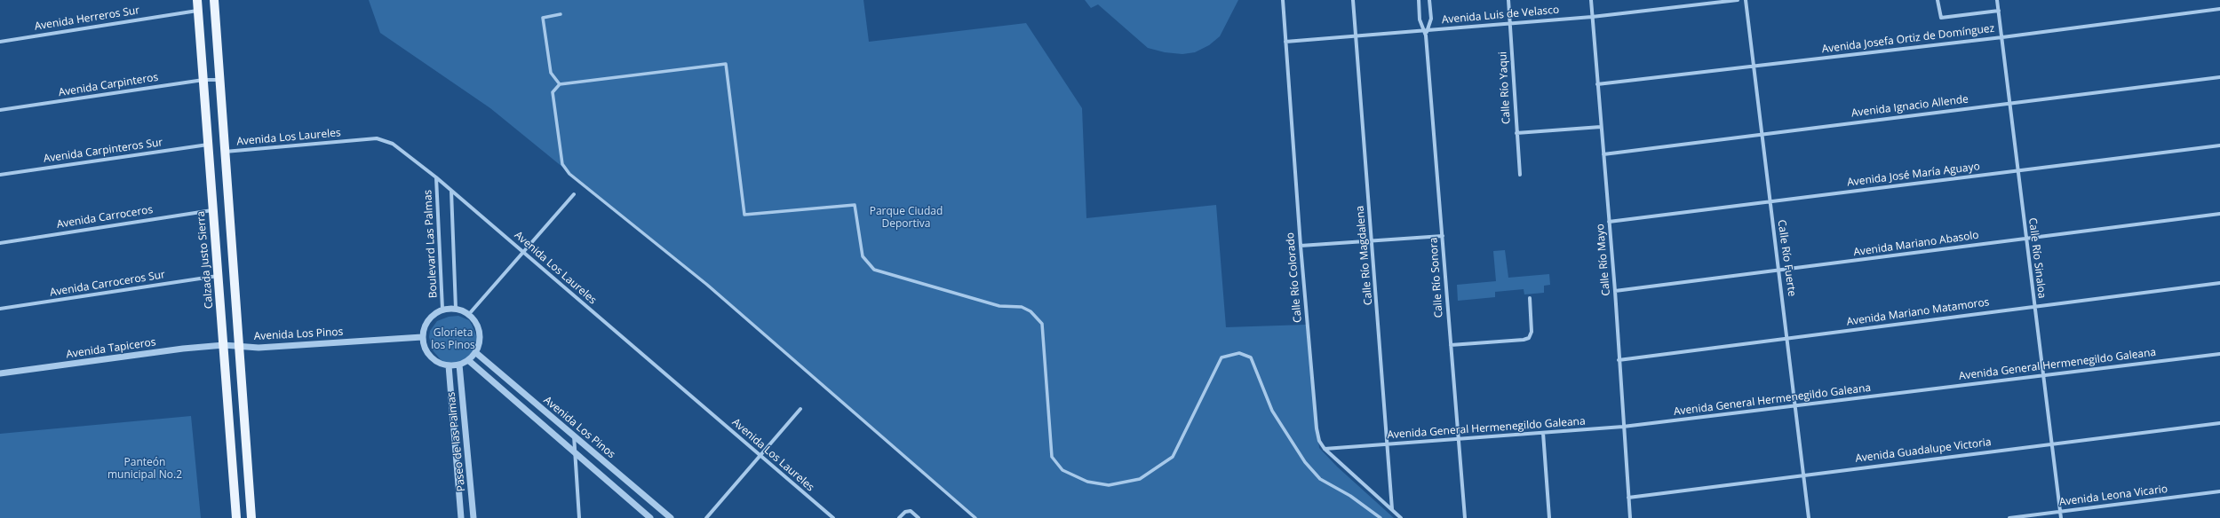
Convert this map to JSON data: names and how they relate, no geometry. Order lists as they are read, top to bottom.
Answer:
{
  "streets": {
    "main road": ["Calzada Justo Sierra"],
    "street": [
      "Avenida Luis de Velasco",
      "Avenida Herreros Sur",
      "Avenida Josefa Ortiz de Domínguez",
      "Avenida Carpinteros",
      "Calle Río Yaqui",
      "Avenida Ignacio Allende",
      "Avenida Los Laureles",
      "Avenida Carpinteros Sur",
      "Avenida José María Aguayo",
      "Avenida Carroceros",
      "Boulevard Las Palmas",
      "Avenida Mariano Abasolo",
      "Calle Río Magdalena",
      "Calle Río Fuerte",
      "Calle Río Sinaloa",
      "Calle Río Mayo",
      "Calle Río Colorado",
      "Calle Río Sonora",
      "Avenida Carroceros Sur",
      "Avenida Mariano Matamoros",
      "Avenida Los Pinos",
      "Avenida Tapiceros",
      "Avenida General Hermenegildo Galeana",
      "Paseo de las Palmas",
      "Avenida Guadalupe Victoria",
      "Avenida Leona Vicario"
    ]
  },
  "crossings": [
    ["Avenida Luis de Velasco", "Calle Río Yaqui"],
    ["Avenida Luis de Velasco", "Calle Río Magdalena"],
    ["Avenida Luis de Velasco", "Calle Río Mayo"],
    ["Avenida Luis de Velasco", "Calle Río Colorado"],
    ["Avenida Luis de Velasco", "Calle Río Sonora"],
    ["Avenida Herreros Sur", "Calzada Justo Sierra"],
    ["Avenida Josefa Ortiz de Domínguez", "Calle Río Fuerte"],
    ["Avenida Josefa Ortiz de Domínguez", "Calle Río Sinaloa"],
    ["Avenida Josefa Ortiz de Domínguez", "Calle Río Mayo"],
    ["Avenida Carpinteros", "Calzada Justo Sierra"],
    ["Avenida Ignacio Allende", "Calle Río Fuerte"],
    ["Avenida Ignacio Allende", "Calle Río Sinaloa"],
    ["Avenida Ignacio Allende", "Calle Río Mayo"],
    ["Avenida Los Laureles", "Boulevard Las Palmas"],
    ["Avenida Carpinteros Sur", "Calzada Justo Sierra"],
    ["Avenida José María Aguayo", "Calle Río Fuerte"],
    ["Avenida José María Aguayo", "Calle Río Sinaloa"],
    ["Avenida José María Aguayo", "Calle Río Mayo"],
    ["Avenida Carroceros", "Calzada Justo Sierra"],
    ["Boulevard Las Palmas", "Avenida Los Pinos"],
    ["Boulevard Las Palmas", "Paseo de las Palmas"],
    ["Avenida Mariano Abasolo", "Calle Río Fuerte"],
    ["Avenida Mariano Abasolo", "Calle Río Sinaloa"],
    ["Avenida Mariano Abasolo", "Calle Río Mayo"],
    ["Calle Río Magdalena", "Calle Río Colorado"],
    ["Calle Río Magdalena", "Avenida General Hermenegildo Galeana"],
    ["Calle Río Fuerte", "Avenida Mariano Matamoros"],
    ["Calle Río Fuerte", "Avenida General Hermenegildo Galeana"],
    ["Calle Río Fuerte", "Avenida Guadalupe Victoria"],
    ["Calle Río Sinaloa", "Avenida Mariano Matamoros"],
    ["Calle Río Sinaloa", "Avenida General Hermenegildo Galeana"],
    ["Calle Río Sinaloa", "Avenida Guadalupe Victoria"],
    ["Calle Río Sinaloa", "Avenida Leona Vicario"],
    ["Calzada Justo Sierra", "Avenida Carroceros Sur"],
    ["Calzada Justo Sierra", "Avenida Los Pinos"],
    ["Calzada Justo Sierra", "Avenida Tapiceros"],
    ["Calle Río Mayo", "Avenida Mariano Matamoros"],
    ["Calle Río Mayo", "Avenida General Hermenegildo Galeana"],
    ["Calle Río Mayo", "Avenida Guadalupe Victoria"],
    ["Calle Río Colorado", "Avenida General Hermenegildo Galeana"],
    ["Calle Río Sonora", "Avenida General Hermenegildo Galeana"],
    ["Avenida Los Pinos", "Avenida Tapiceros"],
    ["Avenida Los Pinos", "Paseo de las Palmas"]
  ],
  "parks": ["Parque Ciudad Deportiva", "Glorieta los Pinos", "Panteón municipal No.2"]
}
